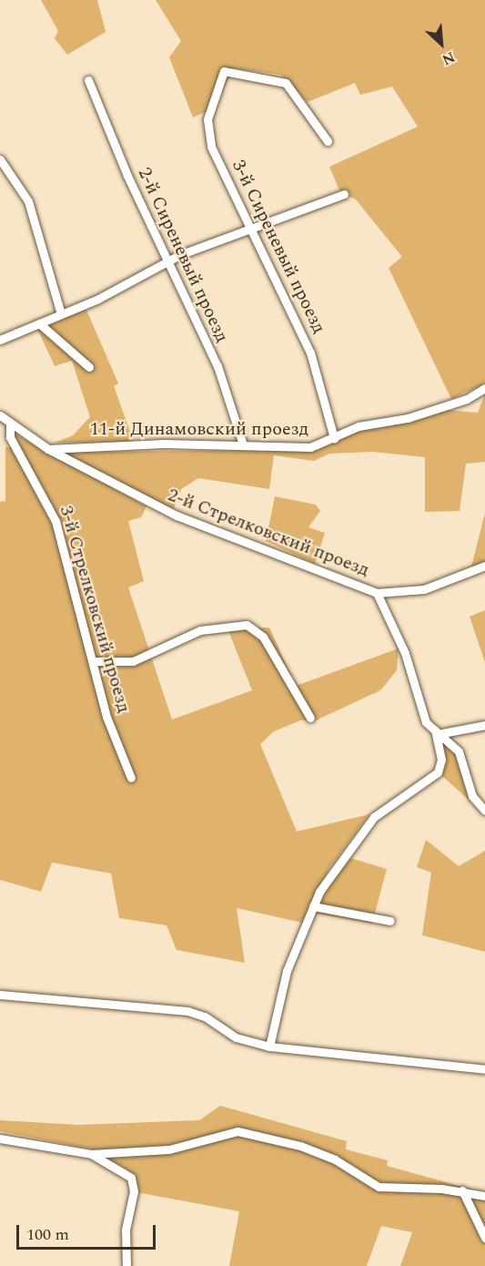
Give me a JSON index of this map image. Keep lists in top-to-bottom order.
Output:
{
  "streets": {
    "street": [
      "3-й Сиреневый проезд",
      "2-й Сиреневый проезд",
      "11-й Динамовский проезд",
      "2-й Стрелковский проезд",
      "3-й Стрелковский проезд"
    ]
  },
  "crossings": [
    ["3-й Сиреневый проезд", "11-й Динамовский проезд"],
    ["2-й Сиреневый проезд", "11-й Динамовский проезд"],
    ["11-й Динамовский проезд", "2-й Стрелковский проезд"]
  ],
  "scale_bar": "100 m",
  "north": "bottom right"
}
